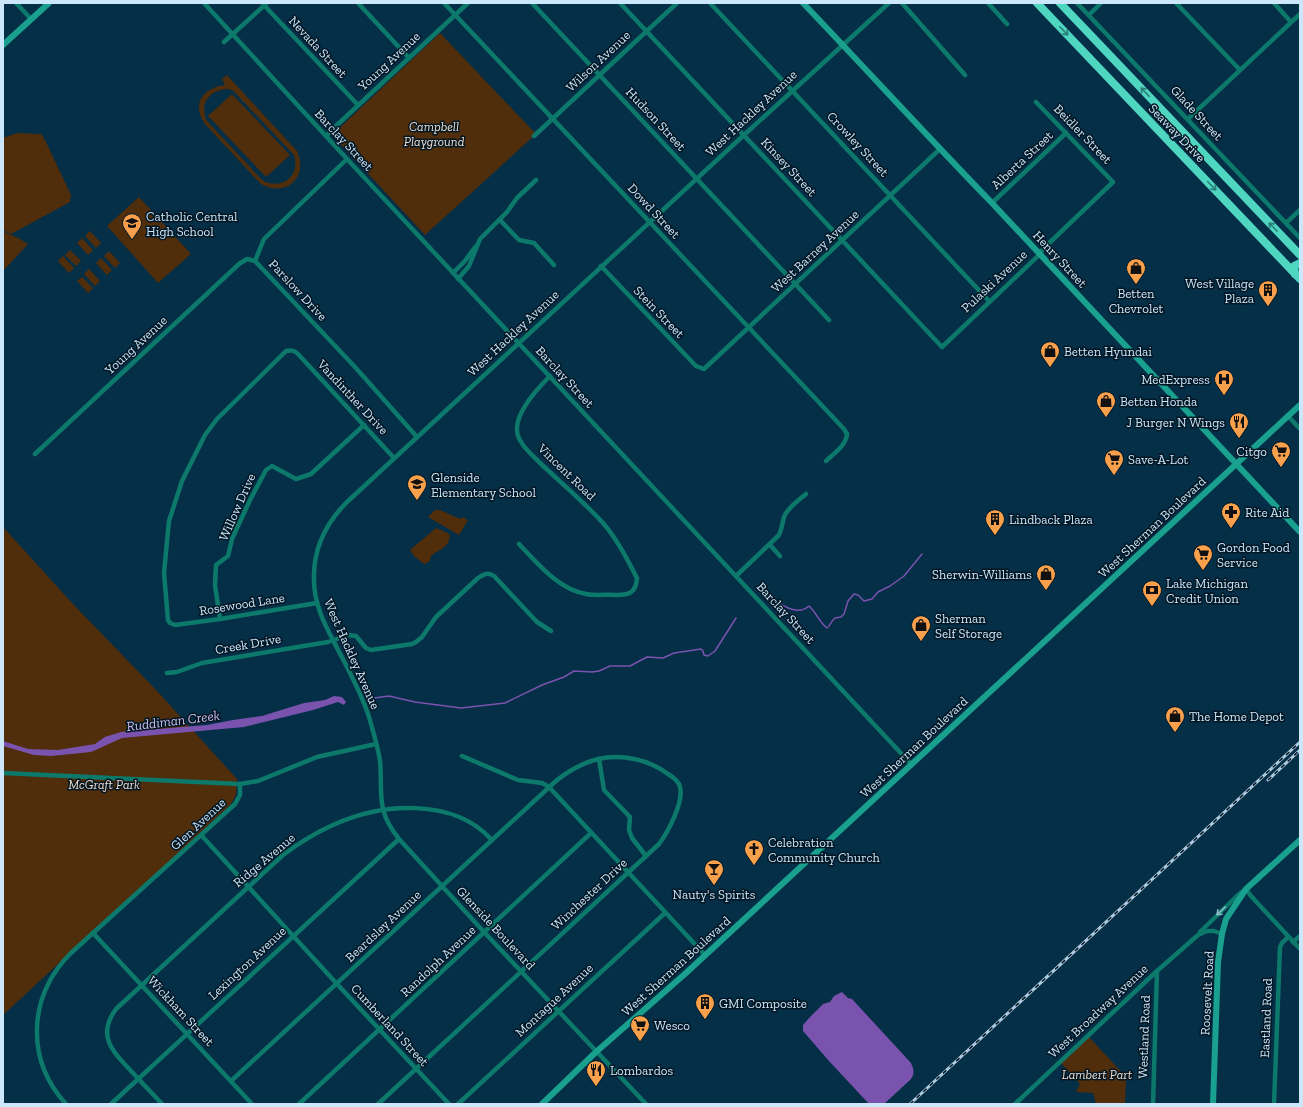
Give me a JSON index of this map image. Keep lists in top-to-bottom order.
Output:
{
  "streets": {
    "highway": ["Seaway Drive"],
    "main road": [
      "Henry Street",
      "West Sherman Boulevard",
      "Roosevelt Road",
      "West Broadway Avenue"
    ],
    "street": [
      "Nevada Street",
      "Young Avenue",
      "Wilson Avenue",
      "West Hackley Avenue",
      "Glade Street",
      "Hudson Street",
      "Beidler Street",
      "Barclay Street",
      "Crowley Street",
      "Alberta Street",
      "Kinsey Street",
      "Dowd Street",
      "West Barney Avenue",
      "Pulaski Avenue",
      "Parslow Drive",
      "Stein Street",
      "Vandinther Drive",
      "Vincent Road",
      "Willow Drive",
      "Rosewood Lane",
      "Creek Drive",
      "Glen Avenue",
      "Ridge Avenue",
      "Winchester Drive",
      "Beardsley Avenue",
      "Glenside Boulevard",
      "Randolph Avenue",
      "Lexington Avenue",
      "Montague Avenue",
      "Wickham Street",
      "Eastland Road",
      "Cumberland Street",
      "Westland Road"
    ]
  },
  "crossings": [
    ["Nevada Street", "Young Avenue"],
    ["Young Avenue", "Barclay Street"],
    ["Young Avenue", "Dowd Street"],
    ["Young Avenue", "Parslow Drive"],
    ["Wilson Avenue", "Hudson Street"],
    ["Wilson Avenue", "Kinsey Street"],
    ["Wilson Avenue", "Dowd Street"],
    ["West Hackley Avenue", "Hudson Street"],
    ["West Hackley Avenue", "Barclay Street"],
    ["West Hackley Avenue", "Crowley Street"],
    ["West Hackley Avenue", "Kinsey Street"],
    ["West Hackley Avenue", "Dowd Street"],
    ["West Hackley Avenue", "Henry Street"],
    ["West Hackley Avenue", "Parslow Drive"],
    ["West Hackley Avenue", "Stein Street"],
    ["West Hackley Avenue", "Vandinther Drive"],
    ["West Hackley Avenue", "Rosewood Lane"],
    ["West Hackley Avenue", "Creek Drive"],
    ["West Hackley Avenue", "Glenside Boulevard"],
    ["Hudson Street", "West Barney Avenue"],
    ["Beidler Street", "Alberta Street"],
    ["Beidler Street", "Pulaski Avenue"],
    ["Barclay Street", "Parslow Drive"],
    ["Barclay Street", "Vincent Road"],
    ["Barclay Street", "West Sherman Boulevard"],
    ["Crowley Street", "West Barney Avenue"],
    ["Crowley Street", "Pulaski Avenue"],
    ["Alberta Street", "Henry Street"],
    ["Kinsey Street", "West Barney Avenue"],
    ["Kinsey Street", "Pulaski Avenue"],
    ["Dowd Street", "West Barney Avenue"],
    ["West Barney Avenue", "Henry Street"],
    ["West Barney Avenue", "Stein Street"],
    ["Henry Street", "Pulaski Avenue"],
    ["Henry Street", "West Sherman Boulevard"],
    ["Vandinther Drive", "Willow Drive"],
    ["Vandinther Drive", "Rosewood Lane"],
    ["Willow Drive", "Rosewood Lane"],
    ["West Sherman Boulevard", "Glenside Boulevard"],
    ["Glen Avenue", "Wickham Street"],
    ["Glen Avenue", "Cumberland Street"],
    ["Ridge Avenue", "Beardsley Avenue"],
    ["Ridge Avenue", "Glenside Boulevard"],
    ["Ridge Avenue", "Lexington Avenue"],
    ["Ridge Avenue", "Wickham Street"],
    ["Ridge Avenue", "Cumberland Street"],
    ["Winchester Drive", "Beardsley Avenue"],
    ["Winchester Drive", "Glenside Boulevard"],
    ["Winchester Drive", "Cumberland Street"],
    ["Beardsley Avenue", "Glenside Boulevard"],
    ["Beardsley Avenue", "Wickham Street"],
    ["Beardsley Avenue", "Cumberland Street"],
    ["Glenside Boulevard", "Randolph Avenue"],
    ["Glenside Boulevard", "Lexington Avenue"],
    ["Glenside Boulevard", "Montague Avenue"],
    ["Randolph Avenue", "Cumberland Street"],
    ["Lexington Avenue", "Wickham Street"],
    ["Lexington Avenue", "Cumberland Street"],
    ["Roosevelt Road", "West Broadway Avenue"],
    ["West Broadway Avenue", "Westland Road"]
  ],
  "water": ["Ruddiman Creek"],
  "parks": ["Campbell Playground", "McGraft Park", "Lambert Part"],
  "places": {
    "school or university": ["Catholic Central High School", "Glenside Elementary School"],
    "shop": [
      "Betten Chevrolet",
      "Betten Hyundai",
      "Betten Honda",
      "Sherwin-Williams",
      "Sherman Self Storage",
      "The Home Depot"
    ],
    "building": ["West Village Plaza", "Lindback Plaza", "GMI Composite"],
    "hospital": ["MedExpress"],
    "restaurant": ["J Burger N Wings", "Lombardos"],
    "supermarket": [
      "Citgo",
      "Save-A-Lot",
      "Gordon Food Service",
      "Wesco"
    ],
    "pharmacy": ["Rite Aid"],
    "bank": ["Lake Michigan Credit Union"],
    "church": ["Celebration Community Church"],
    "bar": ["Nauty's Spirits"]
  }
}
